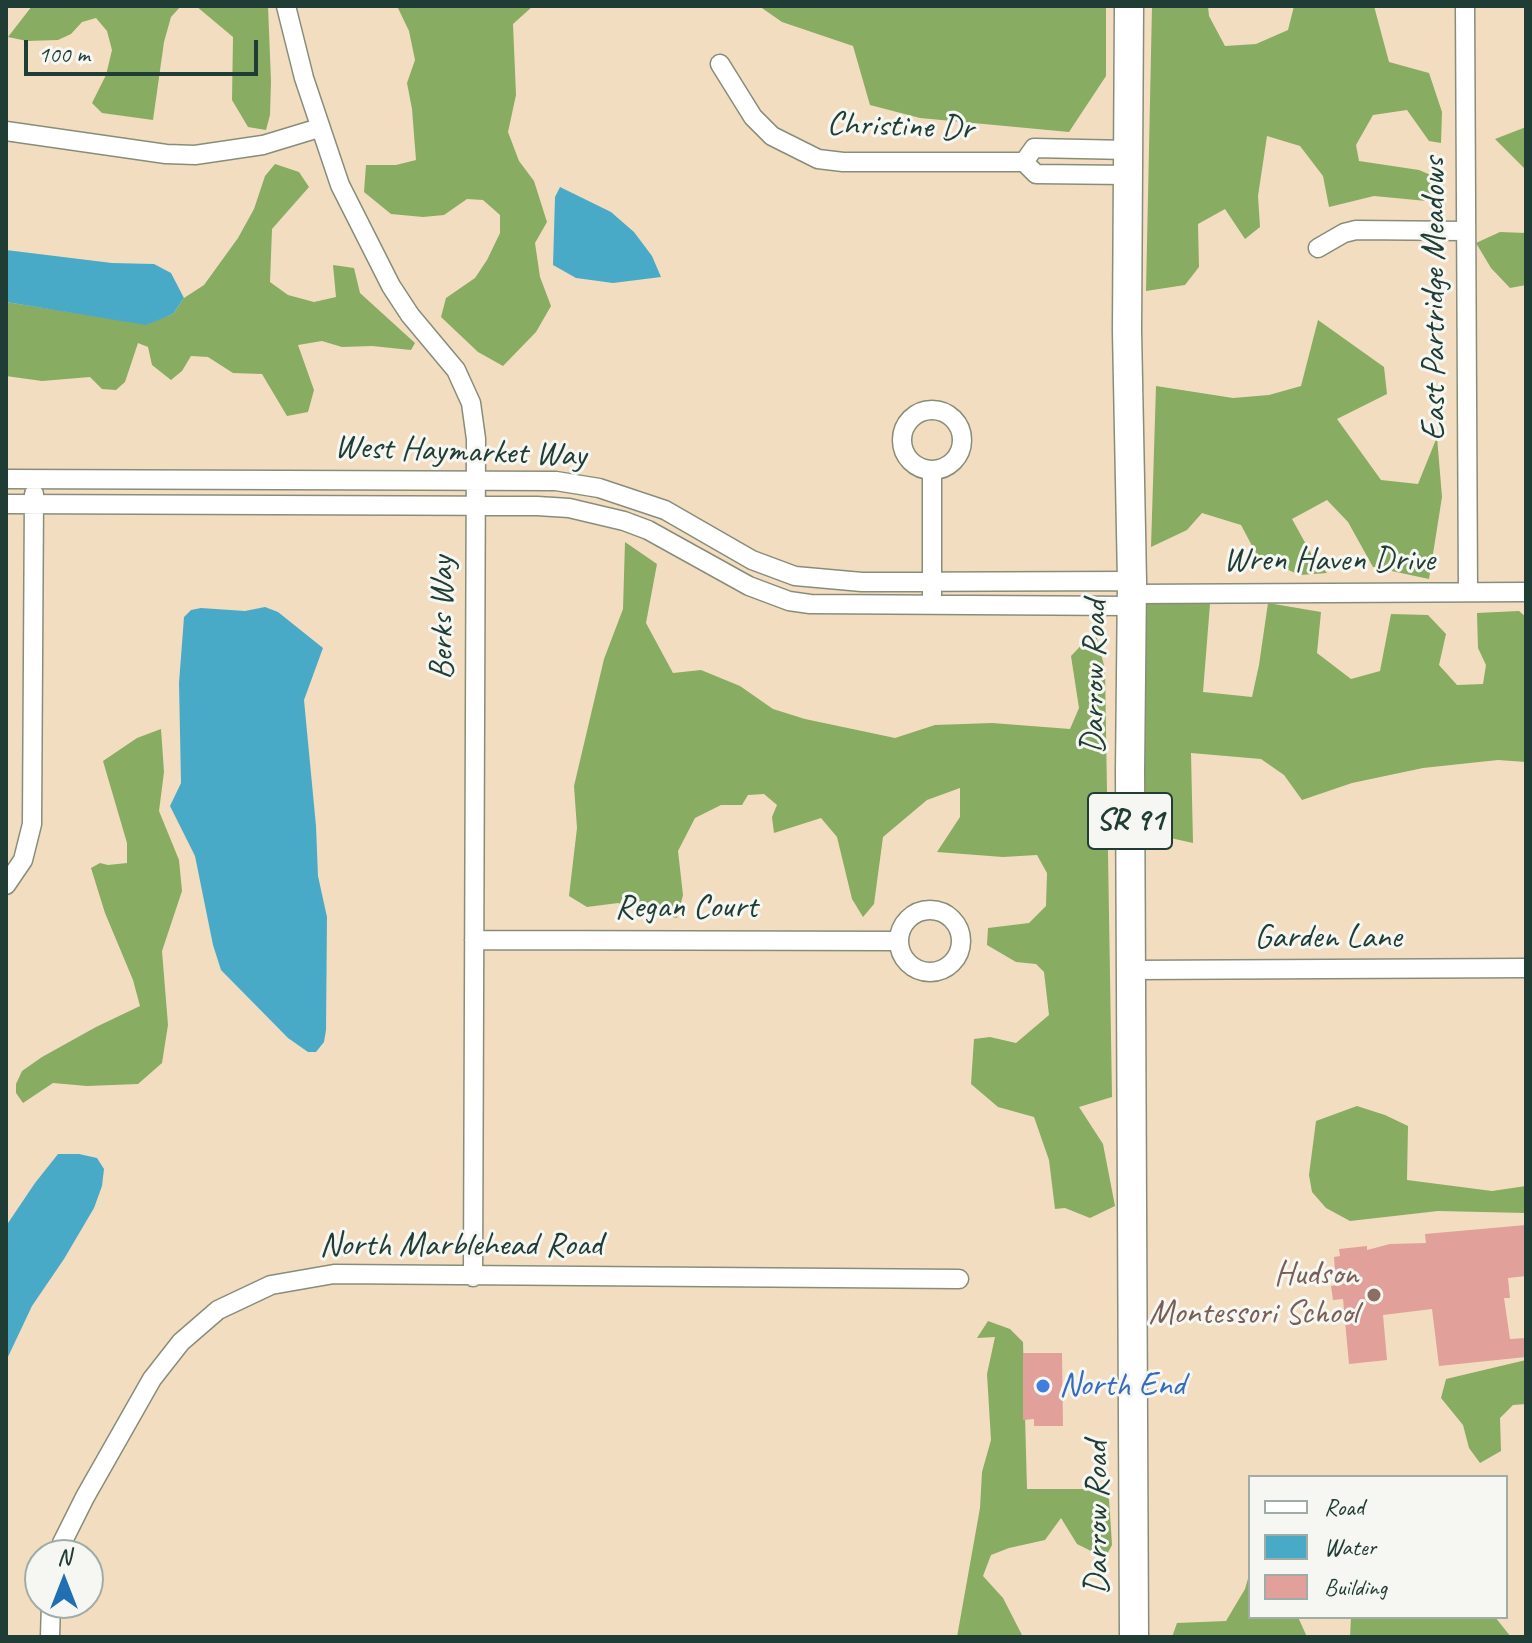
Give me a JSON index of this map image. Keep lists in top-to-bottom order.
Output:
{
  "streets": {
    "main road": ["Darrow Road", "SR 91"],
    "street": [
      "Christine Dr",
      "East Partridge Meadows",
      "West Haymarket Way",
      "Wren Haven Drive",
      "Berks Way",
      "Regan Court",
      "Garden Lane",
      "North Marblehead Road"
    ]
  },
  "crossings": [
    ["Christine Dr", "Darrow Road"],
    ["East Partridge Meadows", "Wren Haven Drive"],
    ["West Haymarket Way", "Wren Haven Drive"],
    ["West Haymarket Way", "Berks Way"],
    ["West Haymarket Way", "Darrow Road"],
    ["Wren Haven Drive", "Darrow Road"],
    ["Berks Way", "Regan Court"],
    ["Berks Way", "North Marblehead Road"],
    ["Darrow Road", "Garden Lane"]
  ],
  "places": ["Hudson Montessori School", "North End"],
  "legend": ["Road", "Water", "Building"],
  "scale_bar": "100 m",
  "north": "top"
}
